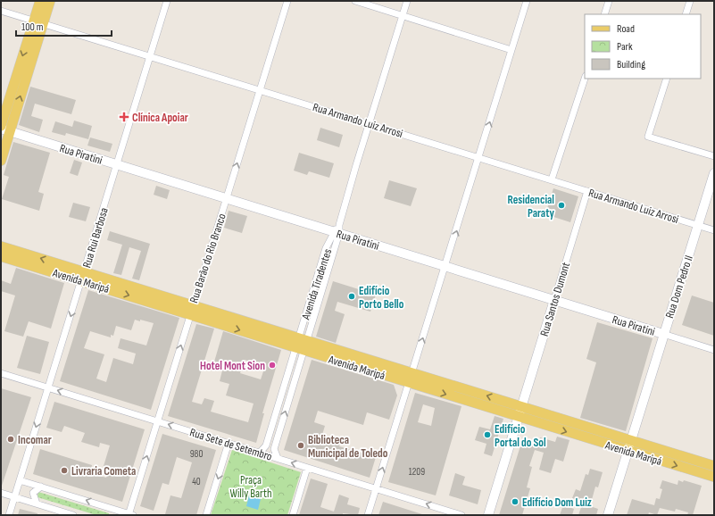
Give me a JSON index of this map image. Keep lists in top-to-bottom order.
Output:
{
  "streets": {
    "main road": ["Avenida Maripá"],
    "street": [
      "Rua Armando Luiz Arrosi",
      "Rua Piratini",
      "Rua Rui Barbosa",
      "Rua Barão do Rio Branco",
      "Avenida Tiradentes",
      "Rua Dom Pedro II",
      "Rua Santos Dumont",
      "Rua Sete de Setembro"
    ]
  },
  "crossings": [
    ["Rua Armando Luiz Arrosi", "Rua Rui Barbosa"],
    ["Rua Armando Luiz Arrosi", "Rua Barão do Rio Branco"],
    ["Rua Armando Luiz Arrosi", "Rua Dom Pedro II"],
    ["Rua Armando Luiz Arrosi", "Rua Santos Dumont"],
    ["Rua Piratini", "Rua Rui Barbosa"],
    ["Rua Piratini", "Rua Barão do Rio Branco"],
    ["Rua Piratini", "Avenida Tiradentes"],
    ["Rua Piratini", "Rua Dom Pedro II"],
    ["Rua Piratini", "Rua Santos Dumont"],
    ["Rua Rui Barbosa", "Avenida Maripá"],
    ["Rua Rui Barbosa", "Rua Sete de Setembro"],
    ["Rua Barão do Rio Branco", "Avenida Maripá"],
    ["Rua Barão do Rio Branco", "Rua Sete de Setembro"],
    ["Avenida Maripá", "Avenida Tiradentes"],
    ["Avenida Maripá", "Rua Dom Pedro II"],
    ["Avenida Maripá", "Rua Santos Dumont"],
    ["Avenida Tiradentes", "Rua Sete de Setembro"]
  ],
  "one_way": ["Rua Rui Barbosa", "Rua Barão do Rio Branco", "Rua Sete de Setembro"],
  "parks": ["Praça Willy Barth"],
  "places": {
    "health": ["Clínica Apoiar"],
    "other": [
      "Residencial Paraty",
      "Edifício Porto Bello",
      "Hotel Mont Sion",
      "Edifício Portal do Sol",
      "Incomar",
      "Biblioteca Municipal de Toledo",
      "Livraria Cometa",
      "Edifício Dom Luiz"
    ]
  },
  "house_numbers": ["980", "1209", "40"],
  "legend": ["Road", "Park", "Building"],
  "scale_bar": "100 m"
}
